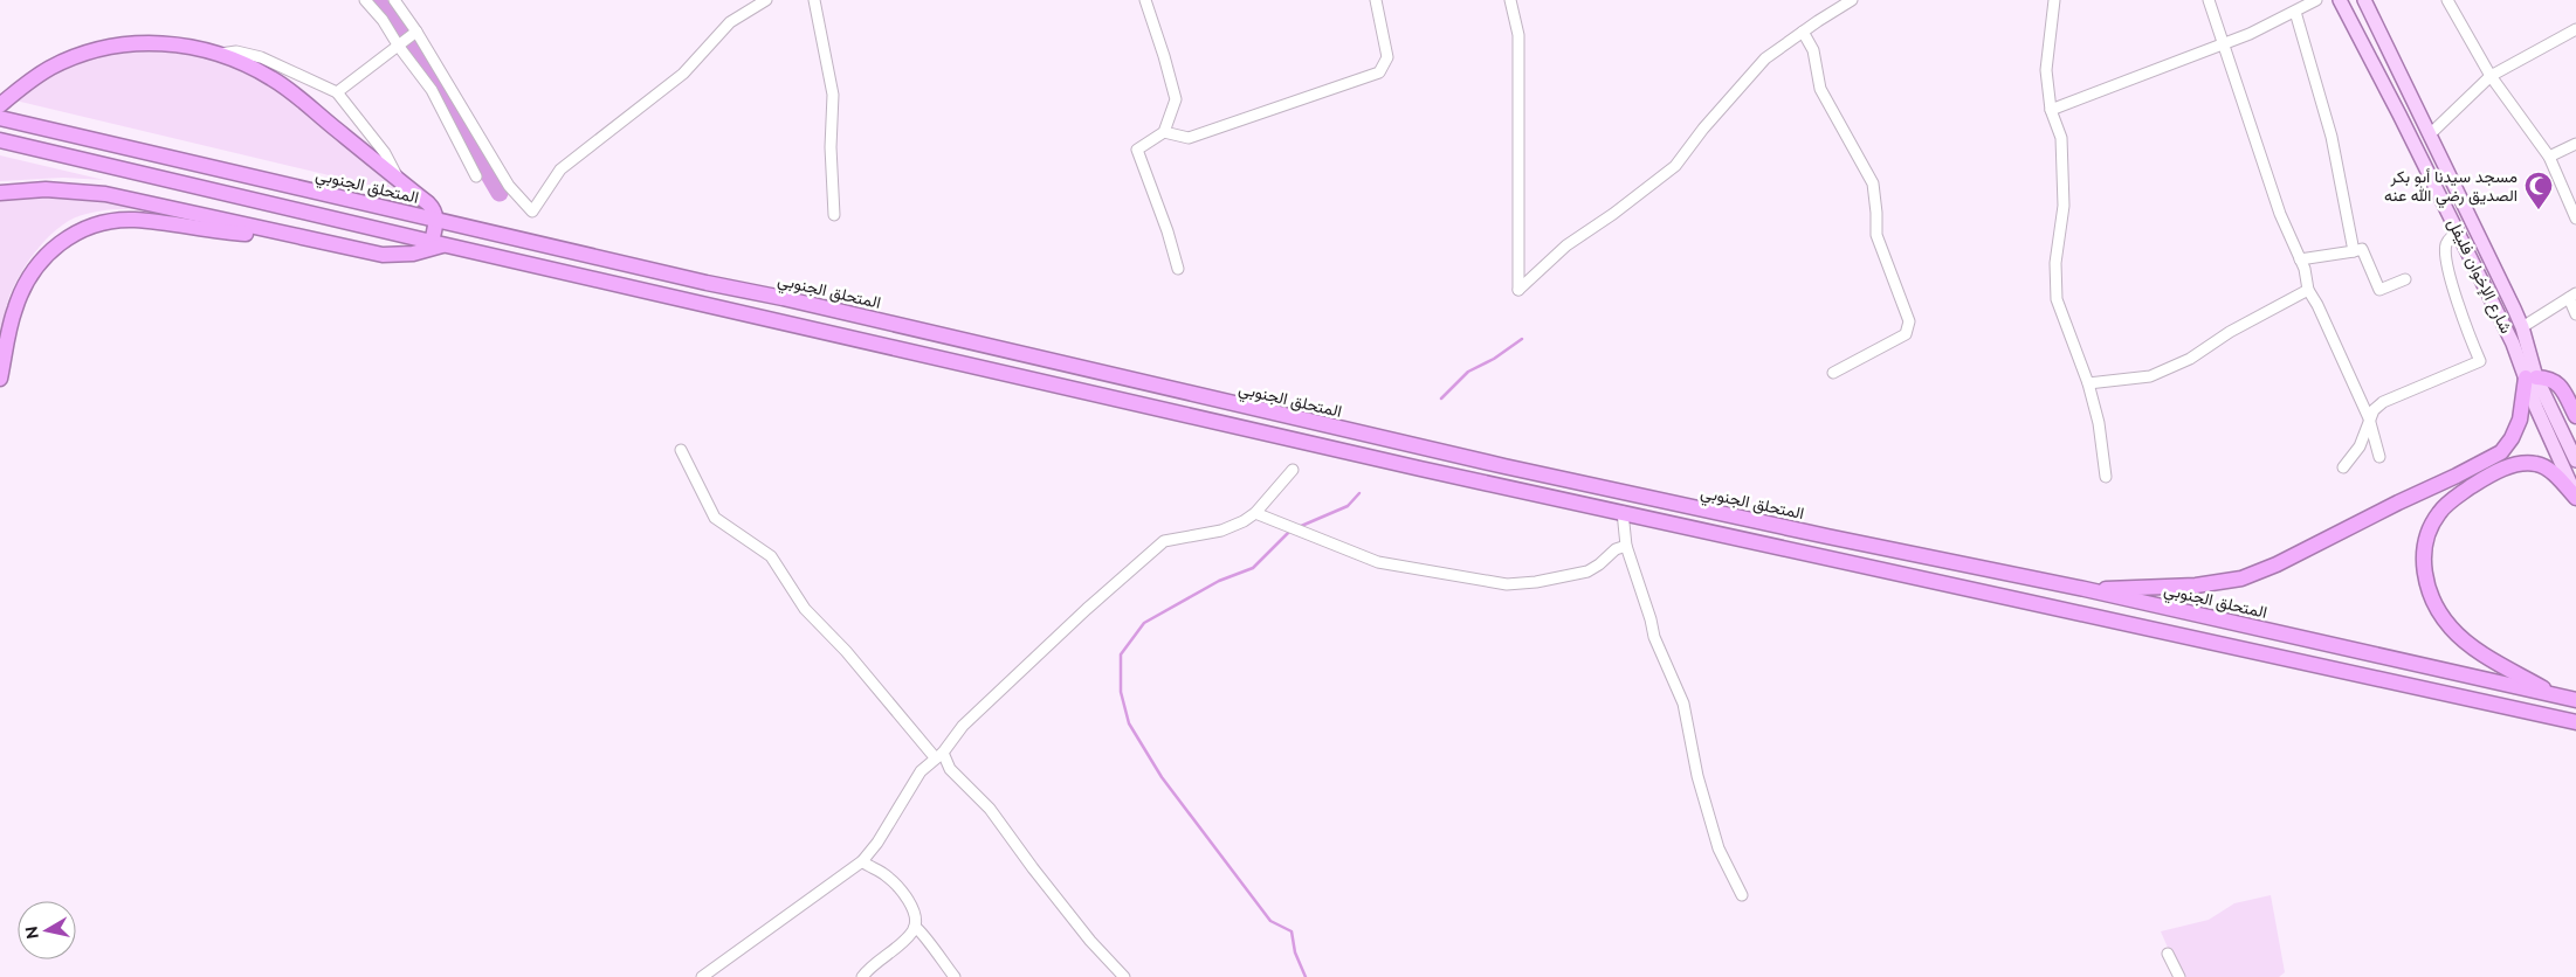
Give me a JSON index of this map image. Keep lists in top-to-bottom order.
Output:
{
  "streets": {
    "highway": ["المتحلق الجنوبي"],
    "main road": ["شارع الإخوان فليفل"]
  },
  "places": {
    "mosque": ["مسجد سيدنا أبو بكر الصديق رضي الله عنه"]
  },
  "north": "left"
}
